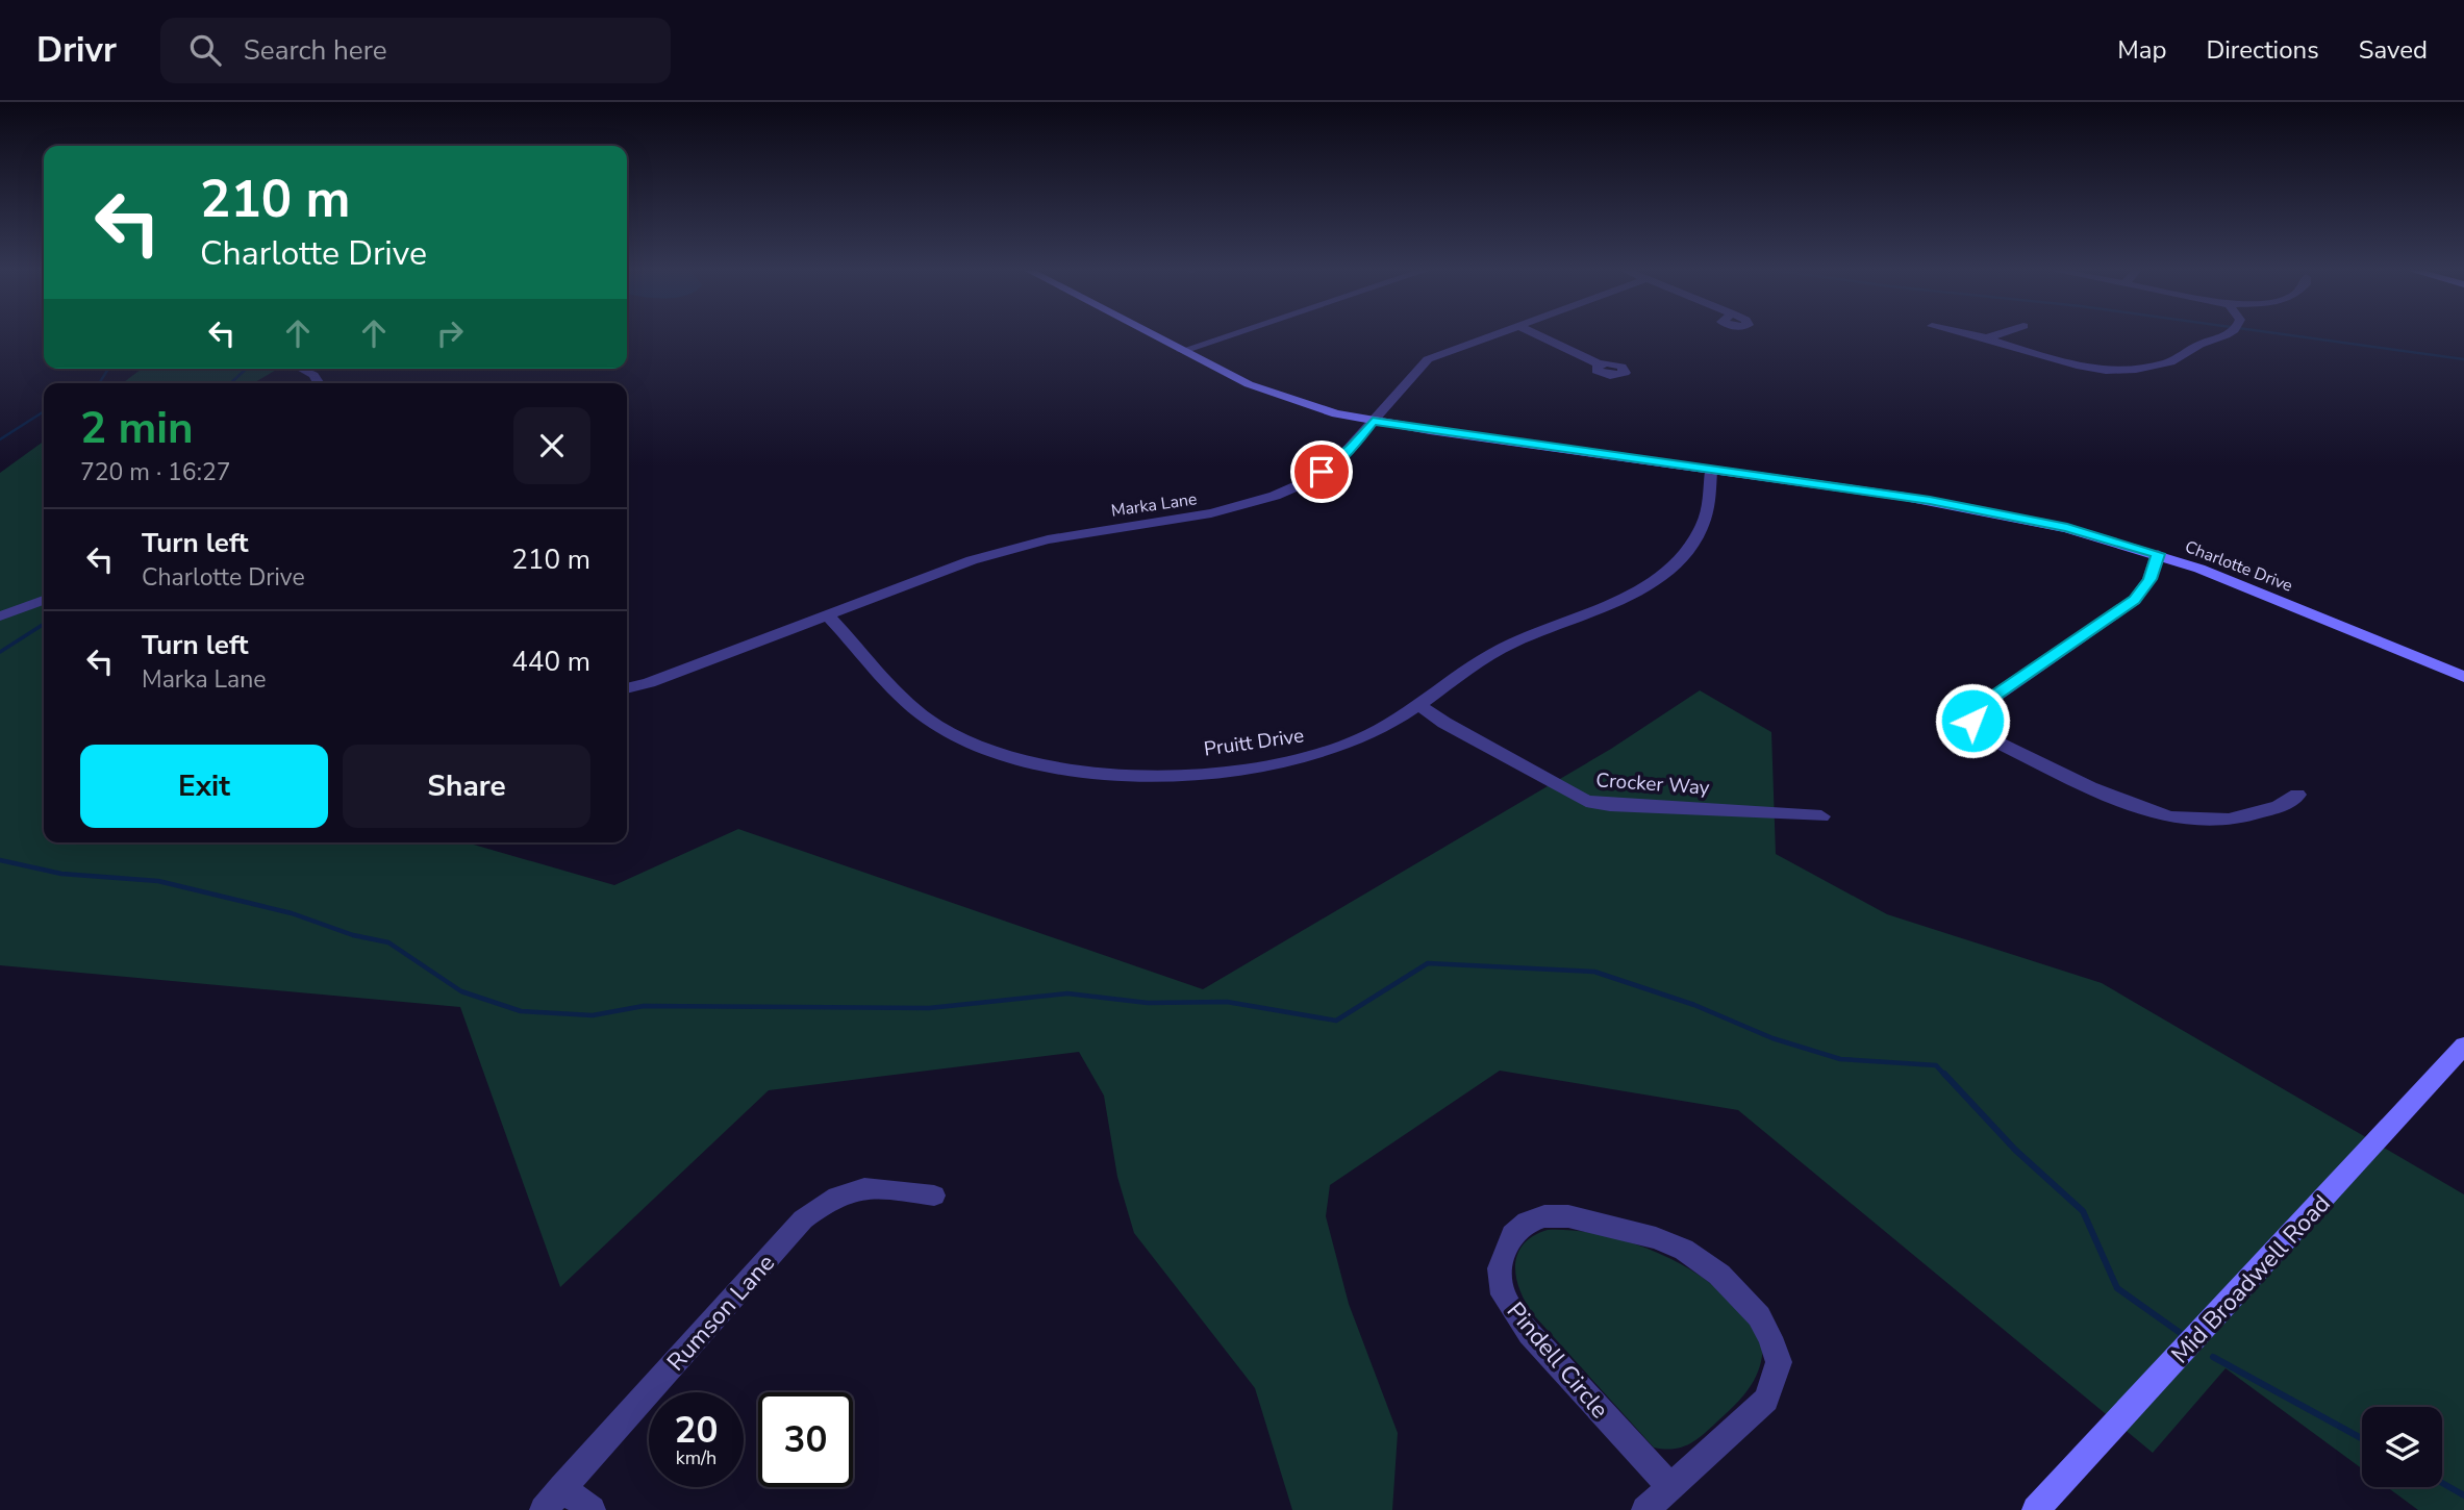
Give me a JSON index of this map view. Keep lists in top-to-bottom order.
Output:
{
  "streets": {
    "street": [
      "Marka Lane",
      "Charlotte Drive",
      "Pruitt Drive",
      "Crocker Way",
      "Mid Broadwell Road",
      "Rumson Lane",
      "Pindell Circle"
    ]
  },
  "crossings": [
    ["Marka Lane", "Charlotte Drive"],
    ["Marka Lane", "Pruitt Drive"],
    ["Charlotte Drive", "Pruitt Drive"],
    ["Pruitt Drive", "Crocker Way"]
  ],
  "page": {
    "header": "Drivr",
    "search": "Search here",
    "nav": ["Map", "Directions", "Saved"],
    "turn": ["210 m", "Charlotte Drive"],
    "heading": ["2 min", "720 m · 16:27"],
    "list": [
      {
        "name": "Turn left",
        "note": "Charlotte Drive",
        "value": "210 m"
      },
      {
        "name": "Turn left",
        "note": "Marka Lane",
        "value": "440 m"
      }
    ],
    "buttons": ["Exit", "Share"],
    "speed": "20 km/h",
    "limit": "30"
  }
}
